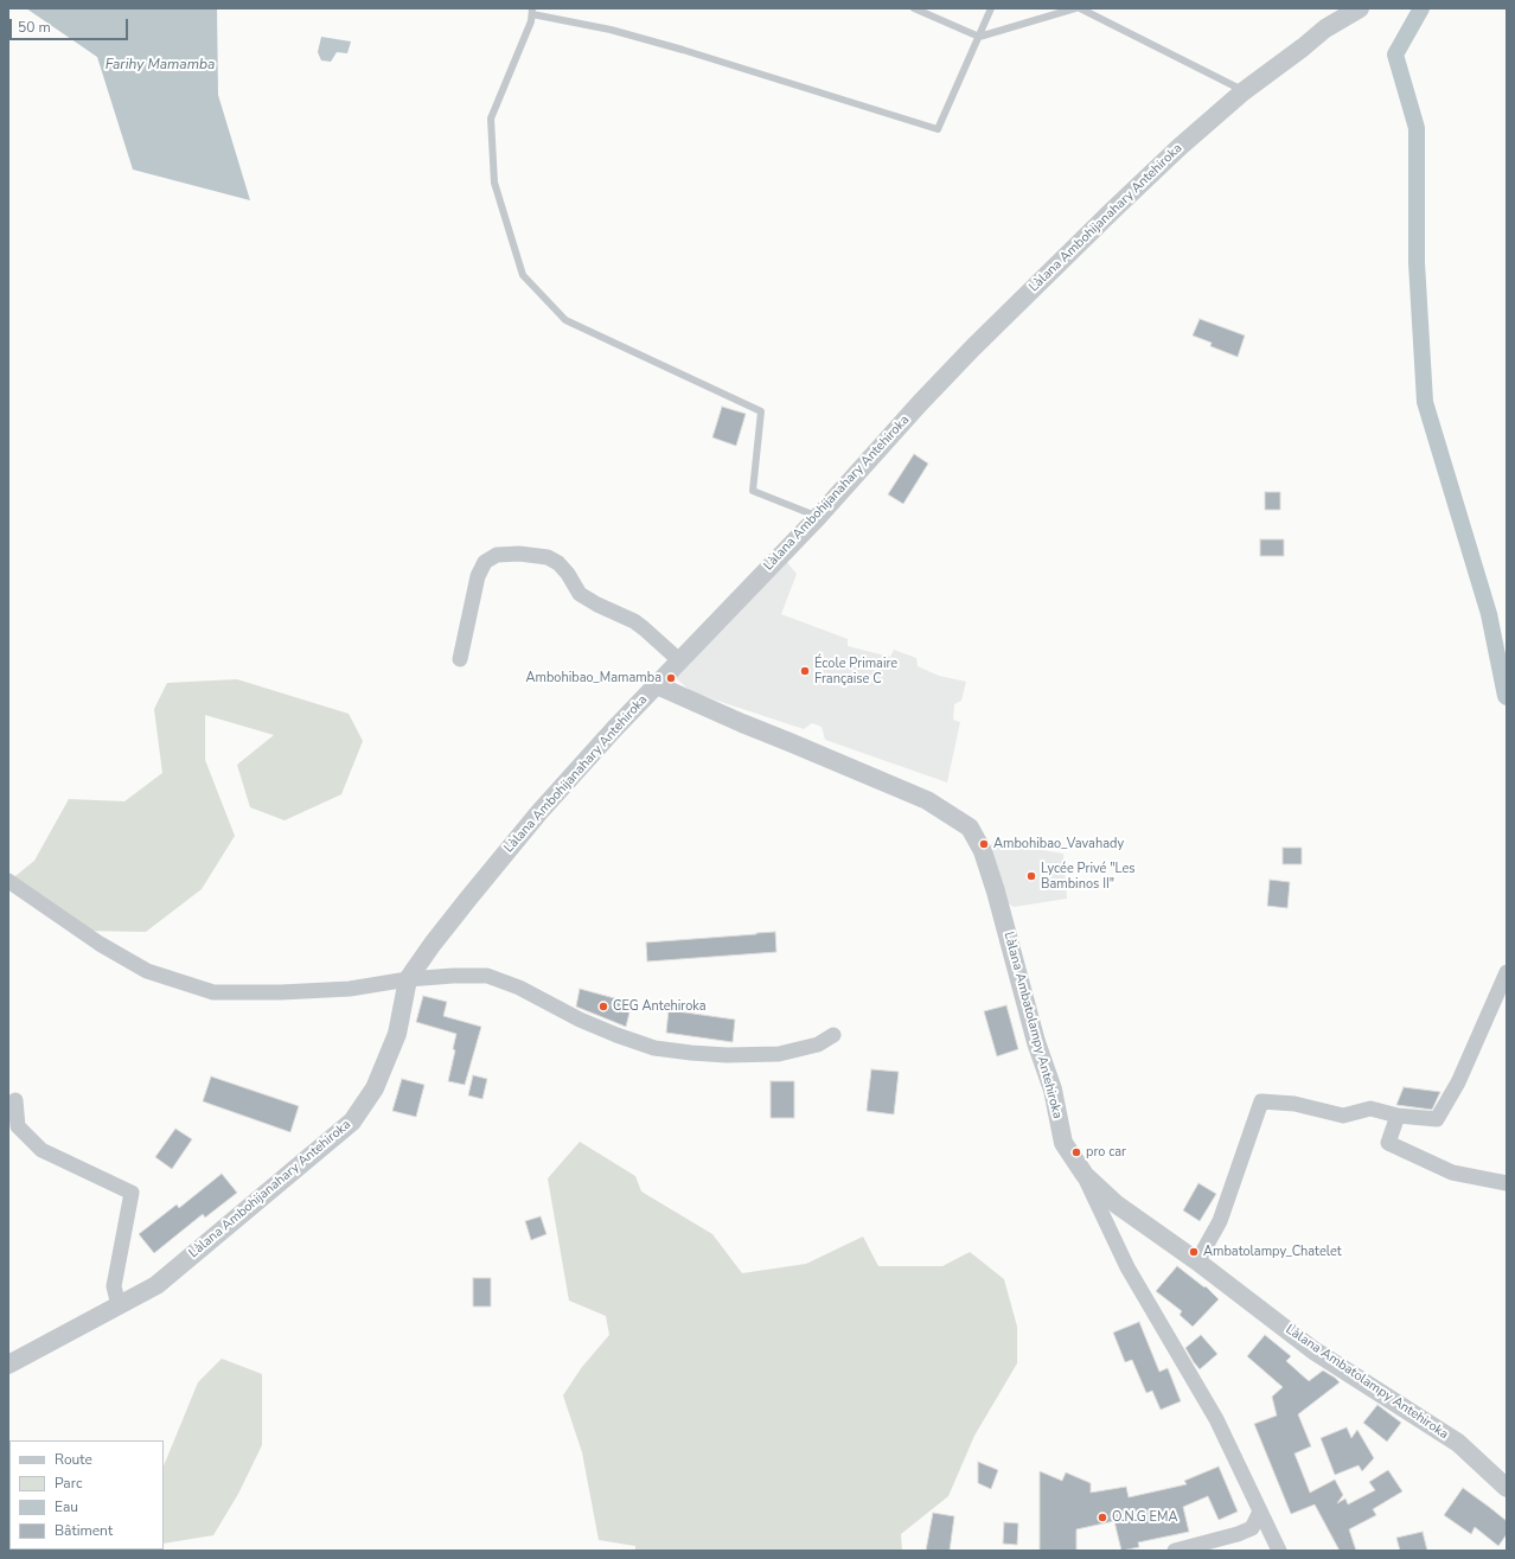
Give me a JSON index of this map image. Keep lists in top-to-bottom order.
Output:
{
  "streets": {
    "street": ["Làlana Ambohijanahary Antehiroka", "Làlana Ambatolampy Antehiroka"]
  },
  "crossings": [
    ["Làlana Ambohijanahary Antehiroka", "Làlana Ambatolampy Antehiroka"]
  ],
  "water": ["Farihy Mamamba"],
  "places": [
    "École Primaire Française C",
    "Ambohibao_Mamamba",
    "Ambohibao_Vavahady",
    "Lycée Privé \"Les Bambinos II\"",
    "CEG Antehiroka",
    "pro car",
    "Ambatolampy_Chatelet",
    "O.N.G EMA"
  ],
  "legend": [
    "Route",
    "Parc",
    "Eau",
    "Bâtiment"
  ],
  "scale_bar": "50 m"
}
